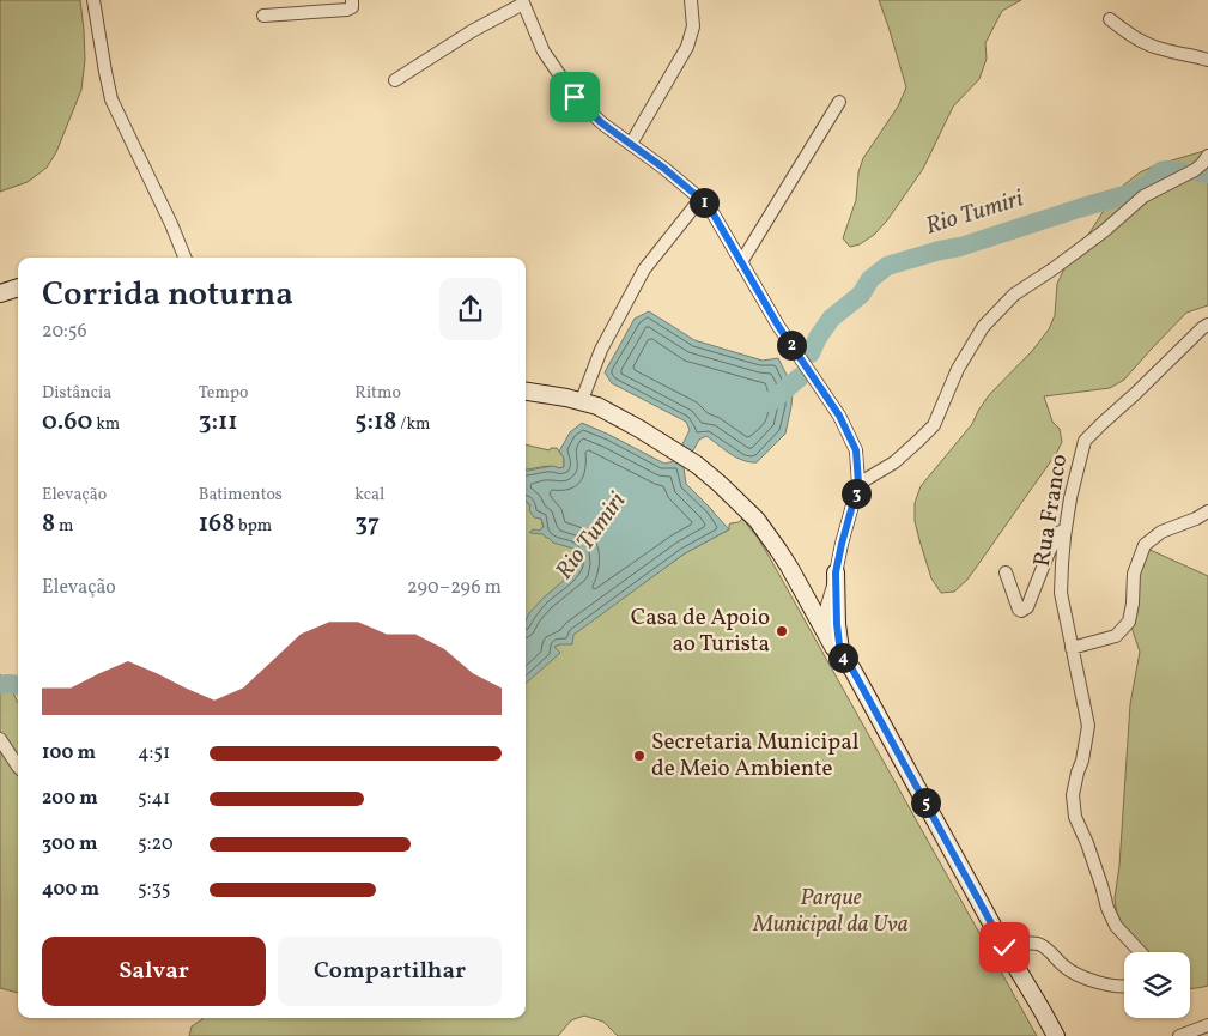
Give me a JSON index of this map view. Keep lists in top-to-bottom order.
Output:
{
  "streets": {
    "street": ["Rua Franco"]
  },
  "water": ["Rio Tumiri"],
  "parks": ["Parque Municipal da Uva"],
  "places": ["Casa de Apoio ao Turista", "Secretaria Municipal de Meio Ambiente"],
  "page": {
    "pins": [
      "1",
      "2",
      "3",
      "4",
      "5"
    ],
    "heading": ["Corrida noturna", "20:56"],
    "stats": [
      ["Distância", "0.60 km"],
      ["Tempo", "3:11"],
      ["Ritmo", "5:18 /km"],
      ["Elevação", "8 m"],
      ["Batimentos", "168 bpm"],
      ["kcal", "37"]
    ],
    "chart": ["Elevação", "290–296 m"],
    "list": [
      {
        "name": "100 m",
        "note": "4:51"
      },
      {
        "name": "200 m",
        "note": "5:41"
      },
      {
        "name": "300 m",
        "note": "5:20"
      },
      {
        "name": "400 m",
        "note": "5:35"
      }
    ],
    "buttons": ["Salvar", "Compartilhar"]
  }
}
